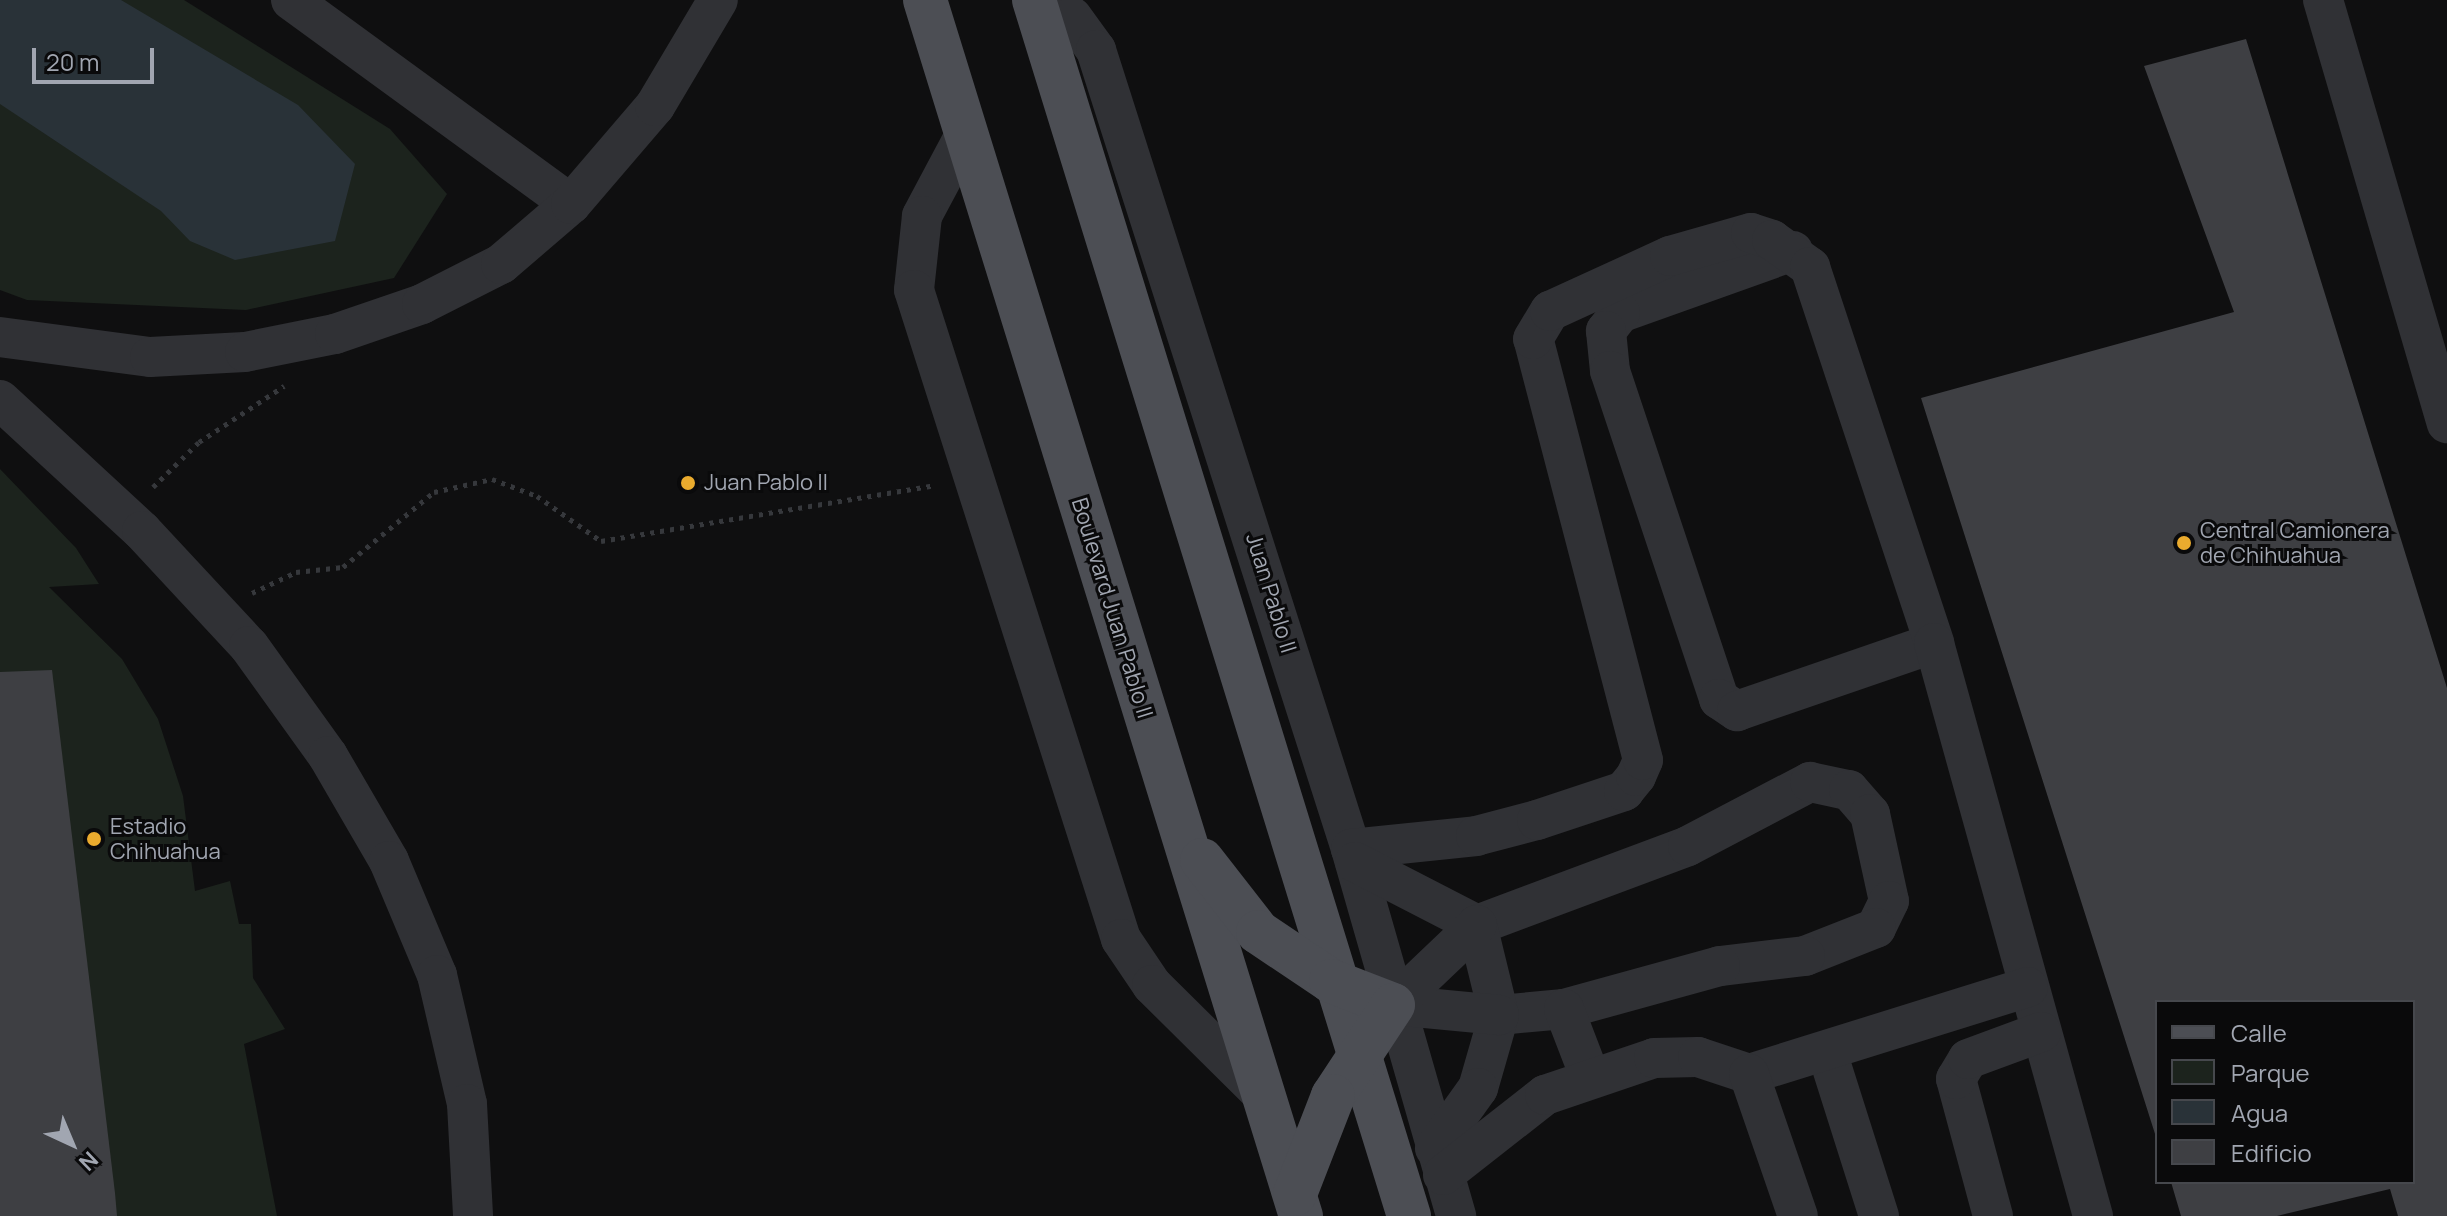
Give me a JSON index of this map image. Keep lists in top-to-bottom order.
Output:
{
  "streets": {
    "main road": ["Boulevard Juan Pablo II"],
    "lane": ["Juan Pablo II"]
  },
  "places": ["Juan Pablo ll", "Central Camionera de Chihuahua", "Estadio Chihuahua"],
  "legend": [
    "Calle",
    "Parque",
    "Agua",
    "Edificio"
  ],
  "scale_bar": "20 m",
  "north": "bottom right"
}
